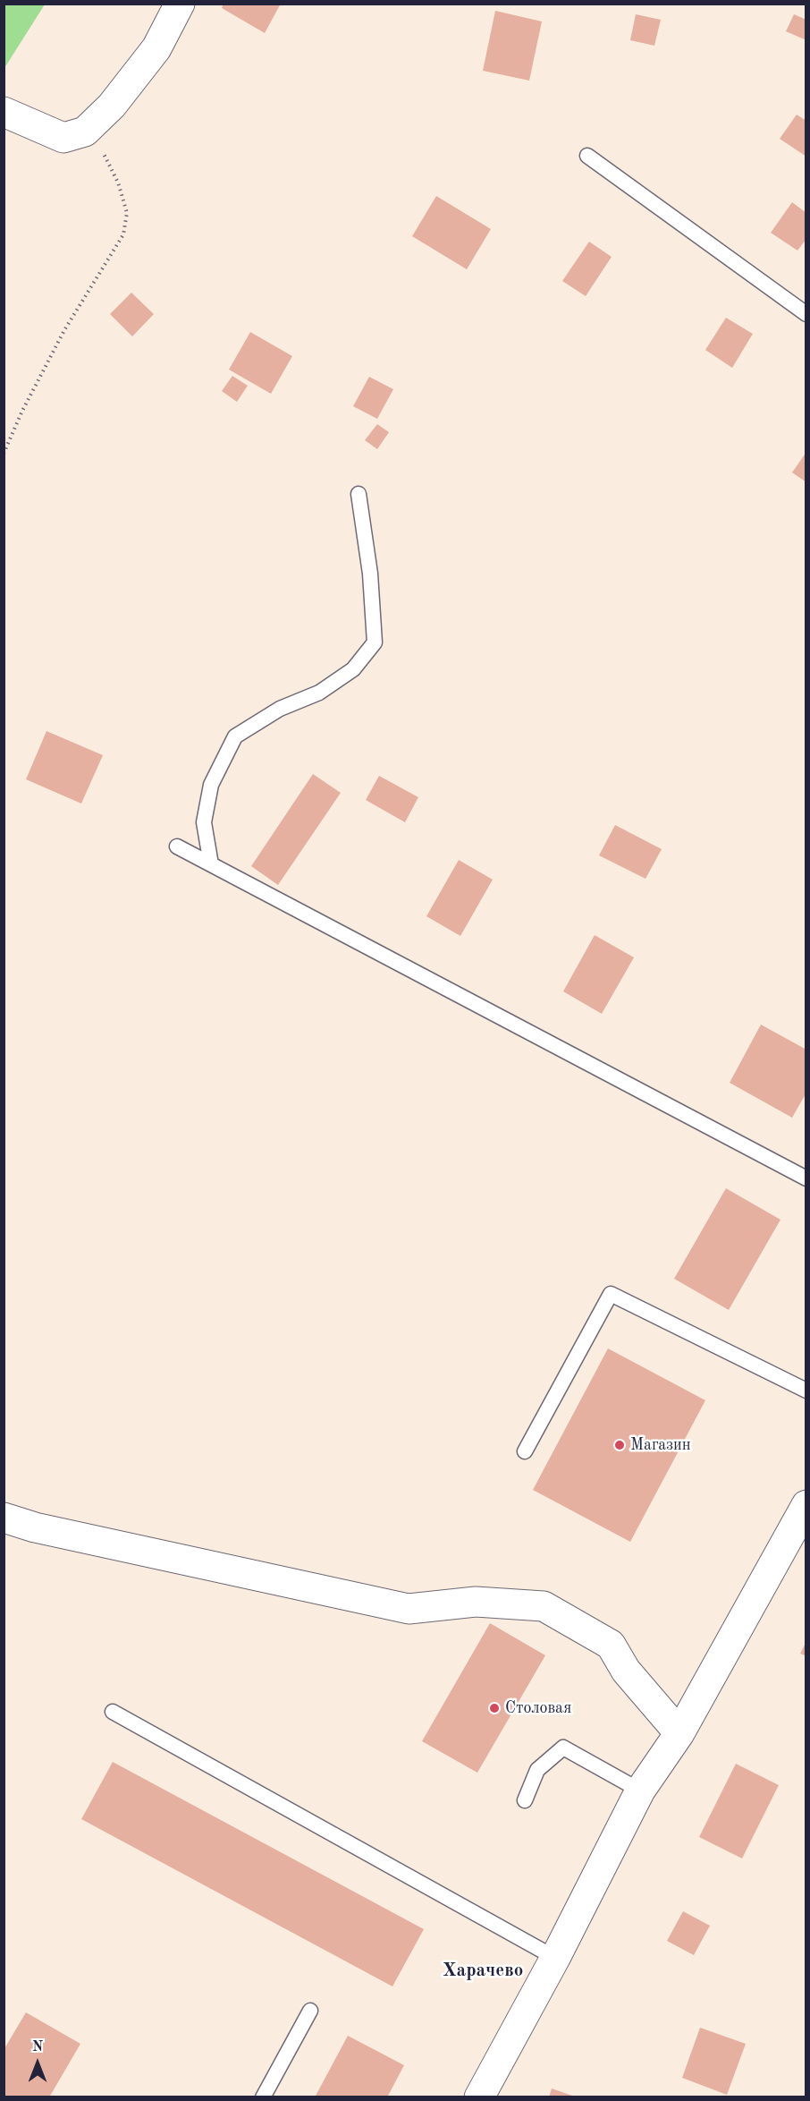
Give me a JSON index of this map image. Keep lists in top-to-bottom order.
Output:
{
  "districts": ["Харачево"],
  "places": ["Магазин", "Столовая"],
  "north": "top"
}
